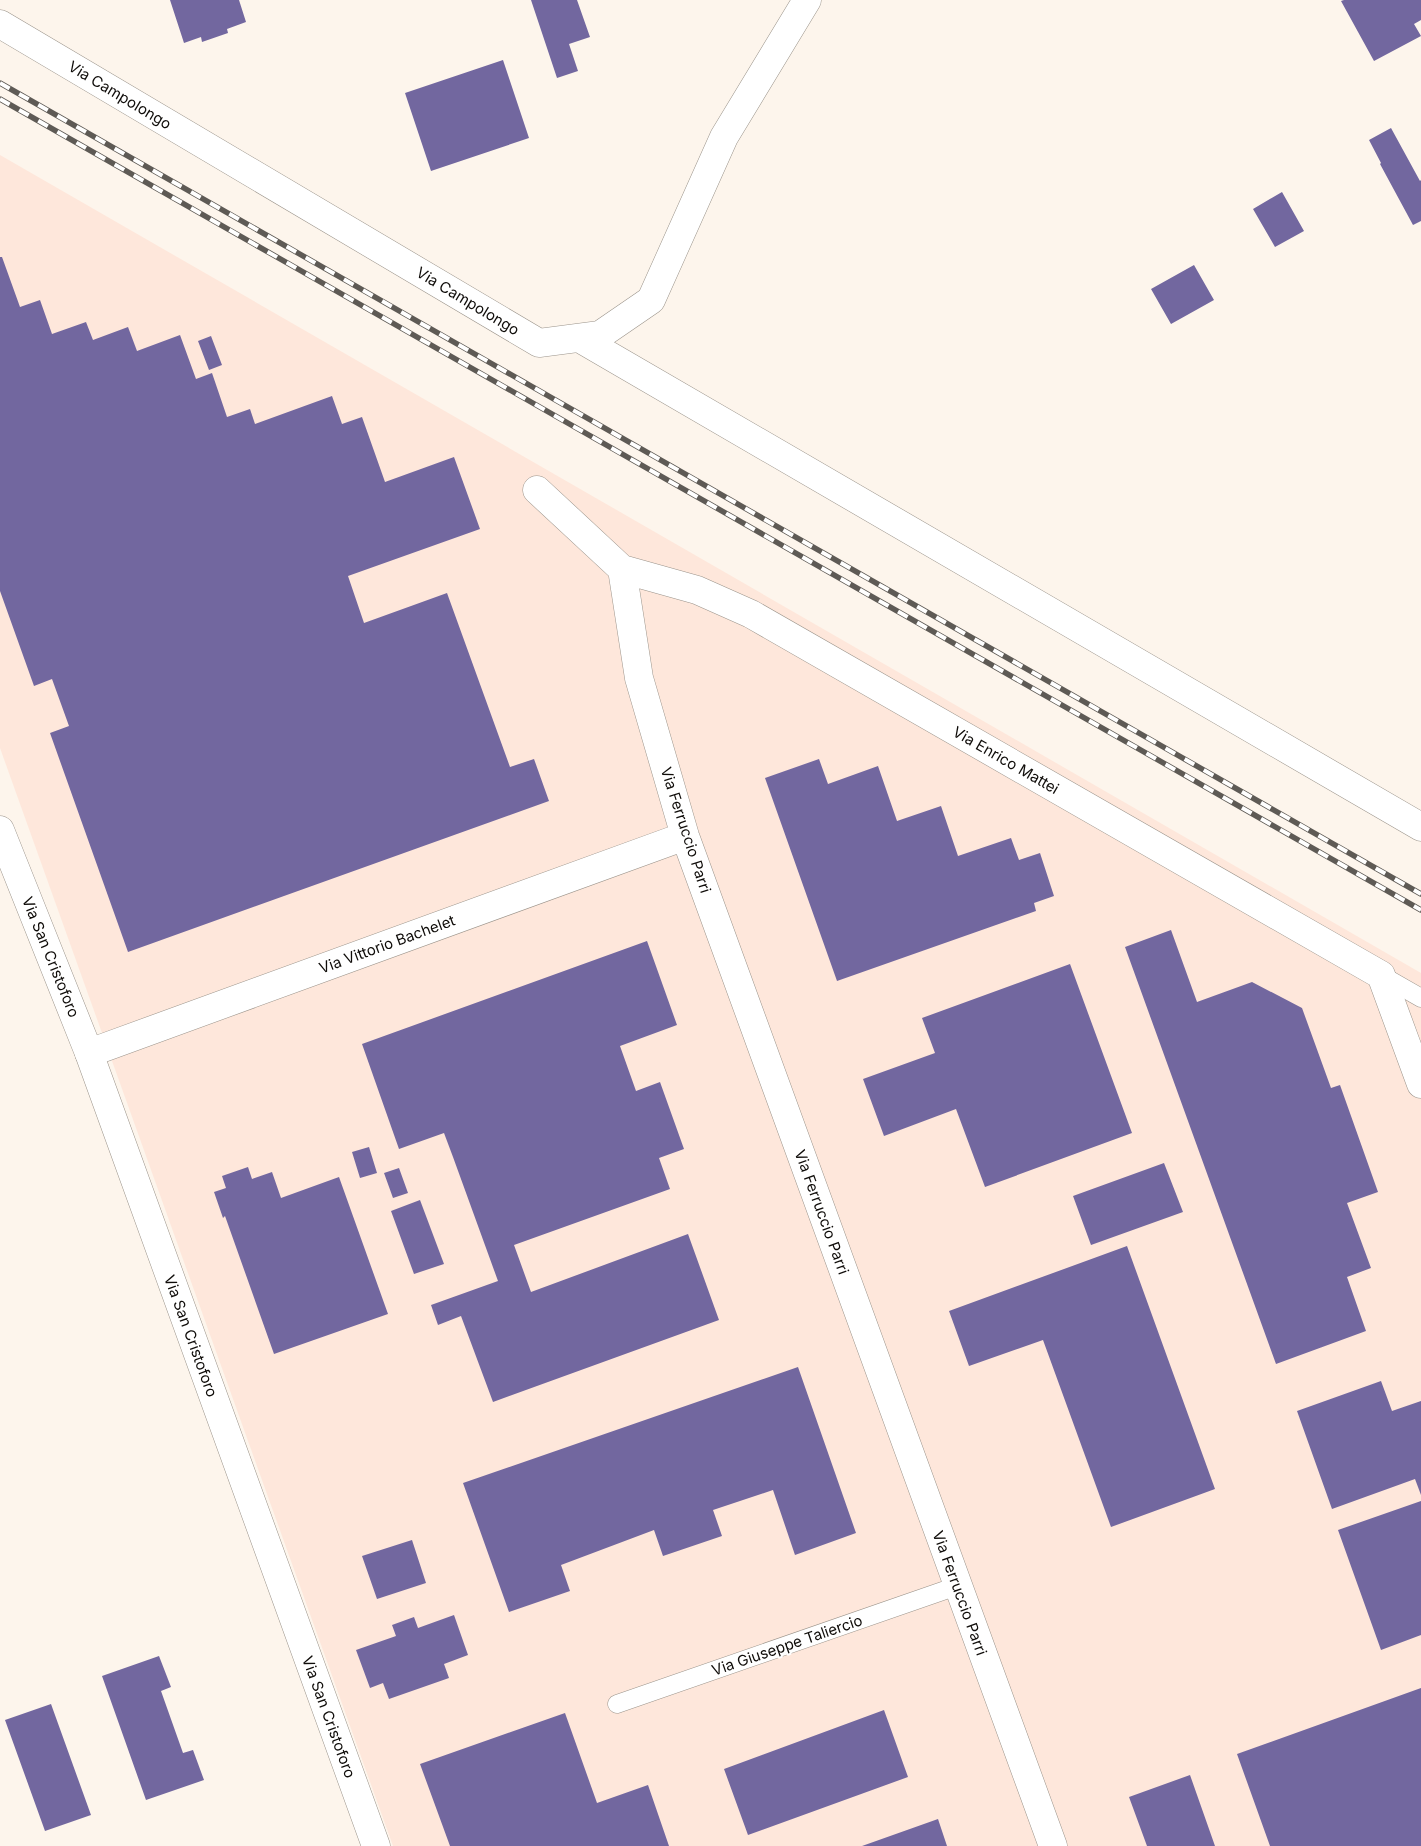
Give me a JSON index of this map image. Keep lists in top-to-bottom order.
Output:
{
  "streets": {
    "street": [
      "Via Campolongo",
      "Via Enrico Mattei",
      "Via Ferruccio Parri",
      "Via Vittorio Bachelet",
      "Via San Cristoforo"
    ],
    "lane": ["Via Giuseppe Taliercio"]
  },
  "crossings": [
    ["Via Enrico Mattei", "Via Ferruccio Parri"],
    ["Via Ferruccio Parri", "Via Vittorio Bachelet"],
    ["Via Ferruccio Parri", "Via Giuseppe Taliercio"],
    ["Via Vittorio Bachelet", "Via San Cristoforo"]
  ]
}
